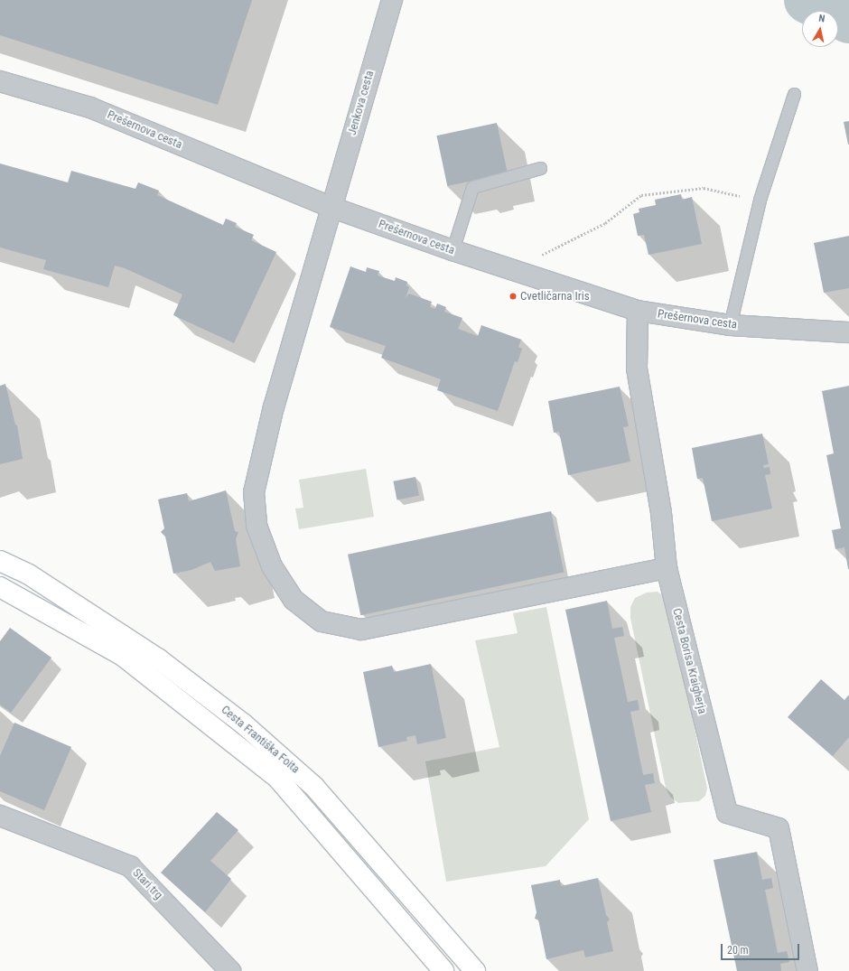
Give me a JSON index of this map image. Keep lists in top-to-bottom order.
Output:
{
  "streets": {
    "main road": ["Cesta Františka Foita"],
    "street": [
      "Jenkova cesta",
      "Prešernova cesta",
      "Cesta Borisa Kraigherja",
      "Stari trg"
    ]
  },
  "crossings": [
    ["Jenkova cesta", "Prešernova cesta"],
    ["Jenkova cesta", "Cesta Borisa Kraigherja"],
    ["Prešernova cesta", "Cesta Borisa Kraigherja"]
  ],
  "places": ["Cvetličarna Iris"],
  "scale_bar": "20 m",
  "north": "top"
}
